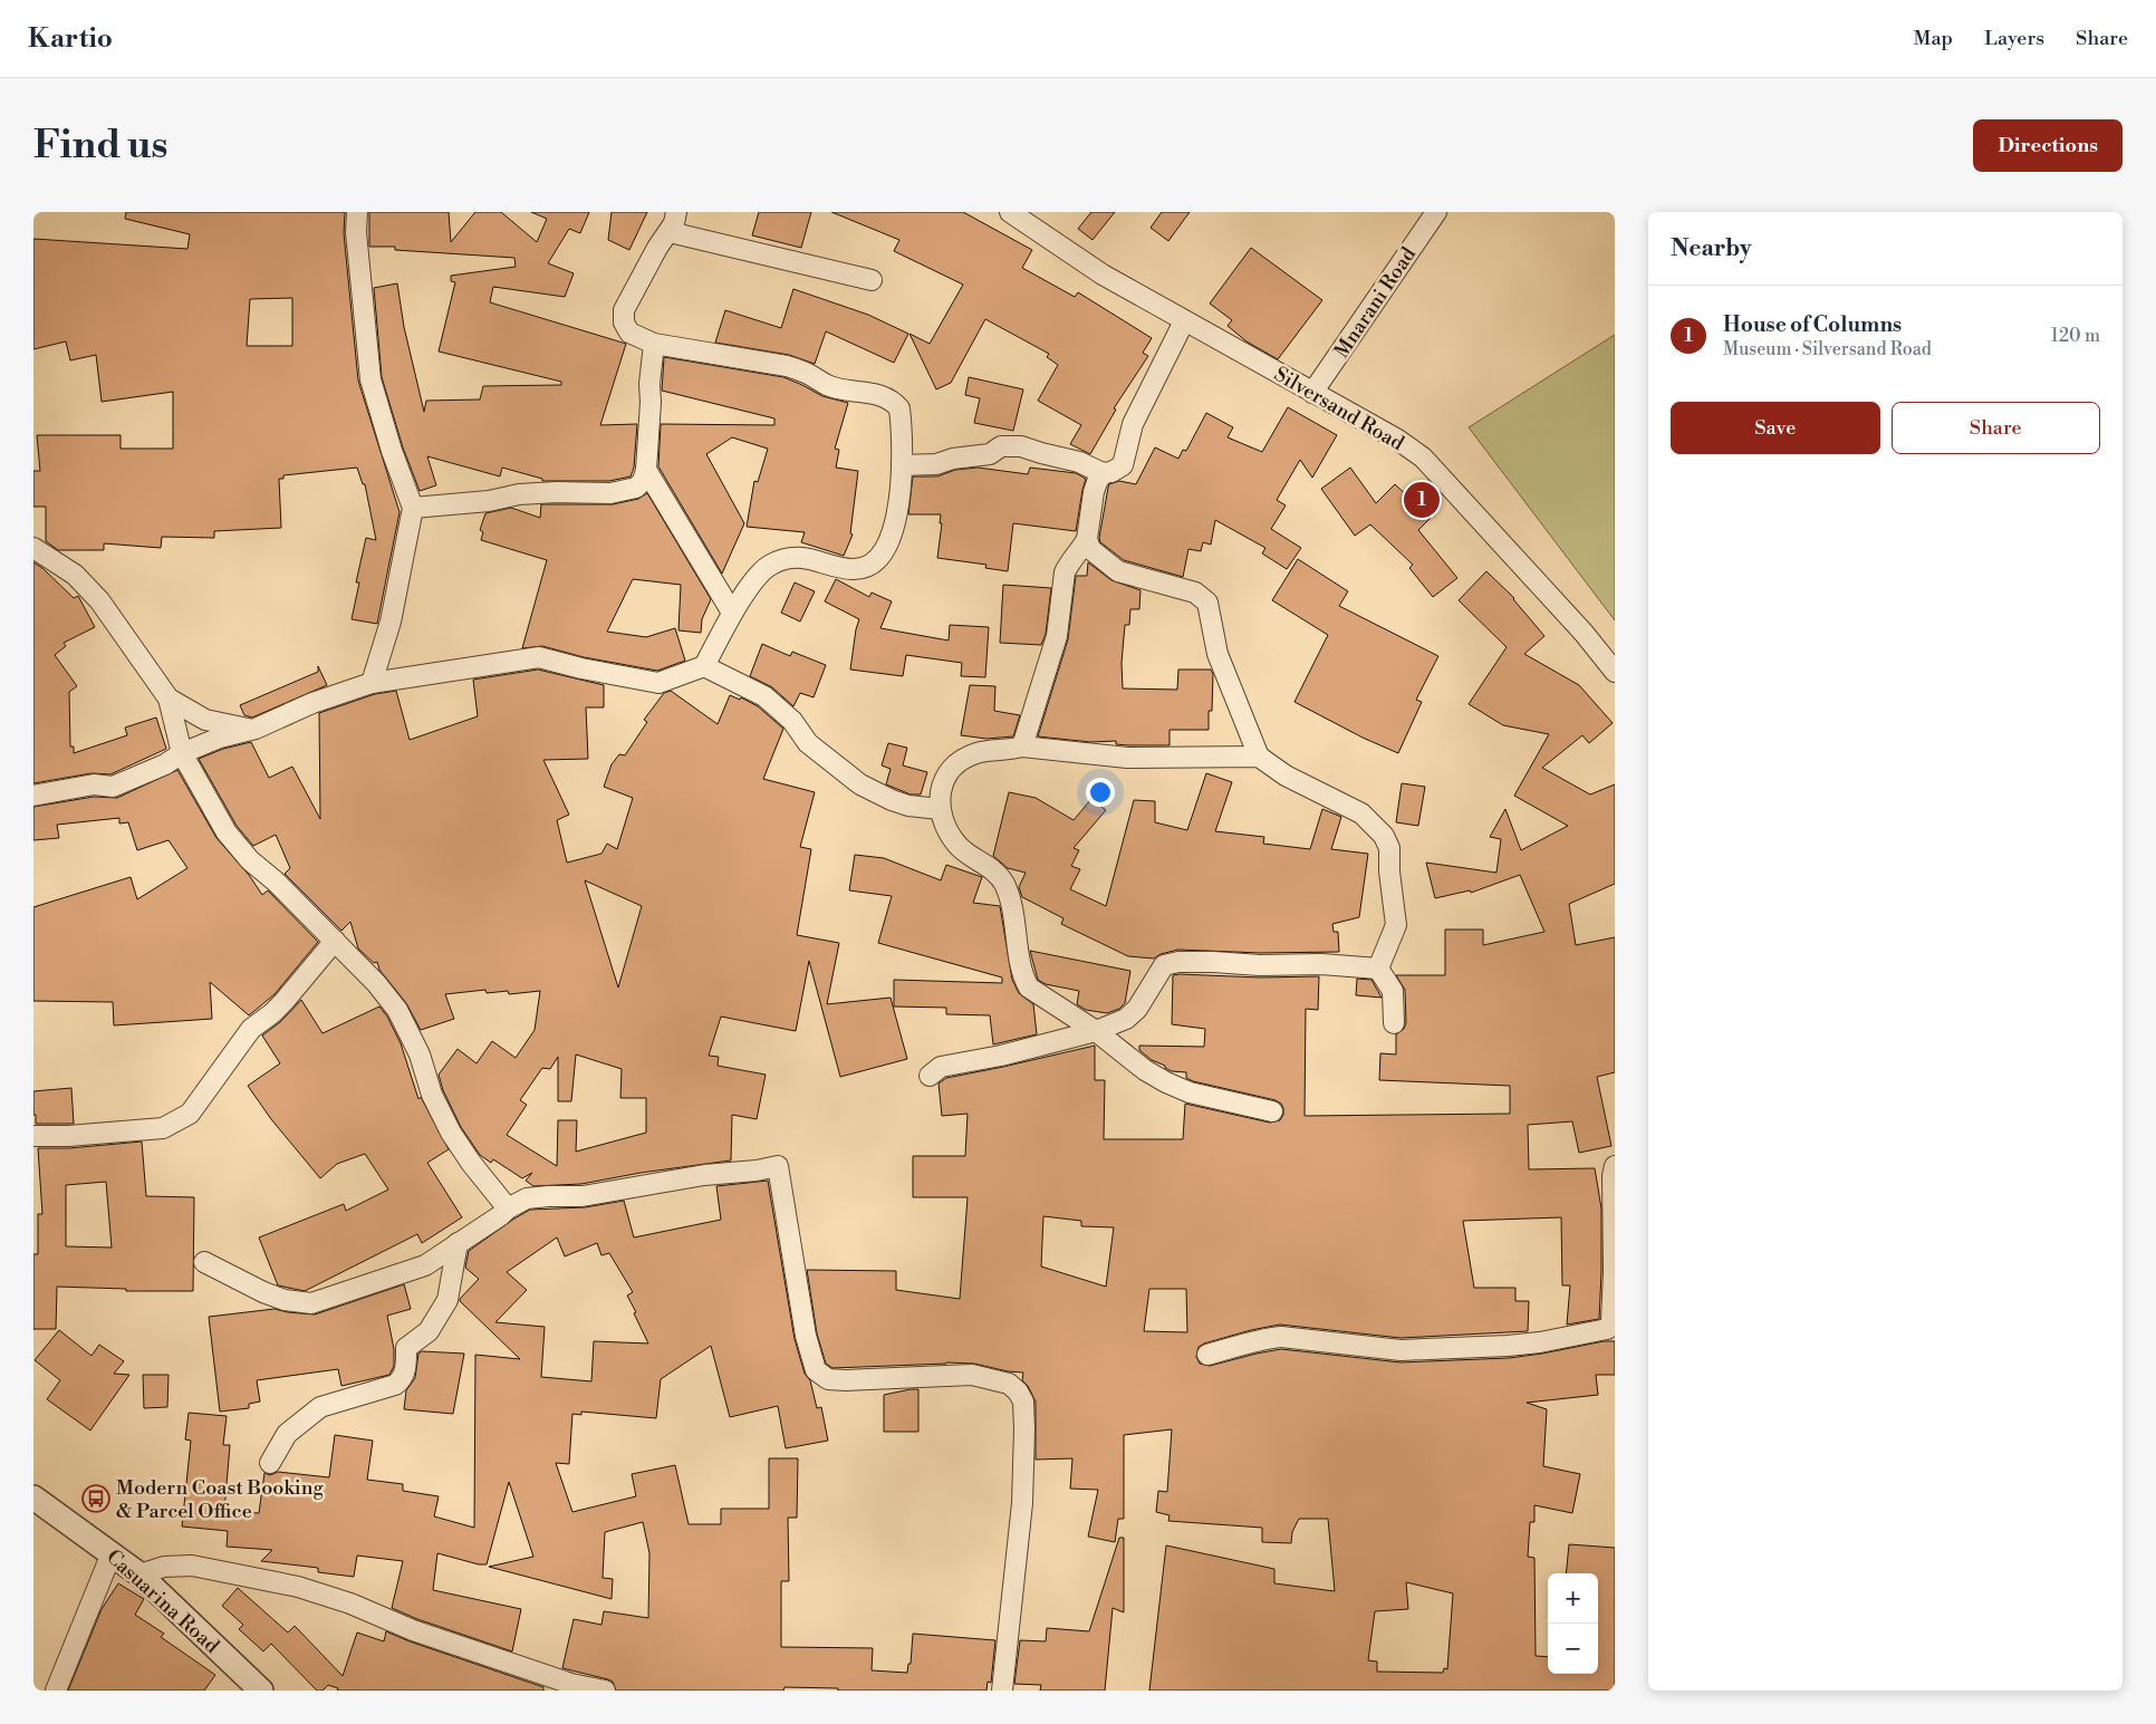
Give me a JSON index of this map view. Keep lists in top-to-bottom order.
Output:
{
  "streets": {
    "street": ["Mnarani Road", "Silversand Road", "Casuarina Road"]
  },
  "crossings": [
    ["Mnarani Road", "Silversand Road"]
  ],
  "places": {
    "bus stop": ["Modern Coast Booking & Parcel Office"]
  },
  "page": {
    "header": "Kartio",
    "nav": ["Map", "Layers", "Share"],
    "buttons": [
      "Directions",
      ["Save", "Share"]
    ],
    "title": "Find us",
    "heading": "Nearby",
    "list": [
      {
        "mark": "1",
        "name": "House of Columns",
        "note": "Museum · Silversand Road",
        "value": "120 m"
      }
    ],
    "pins": "1",
    "map_buttons": ["+", "−"]
  }
}
